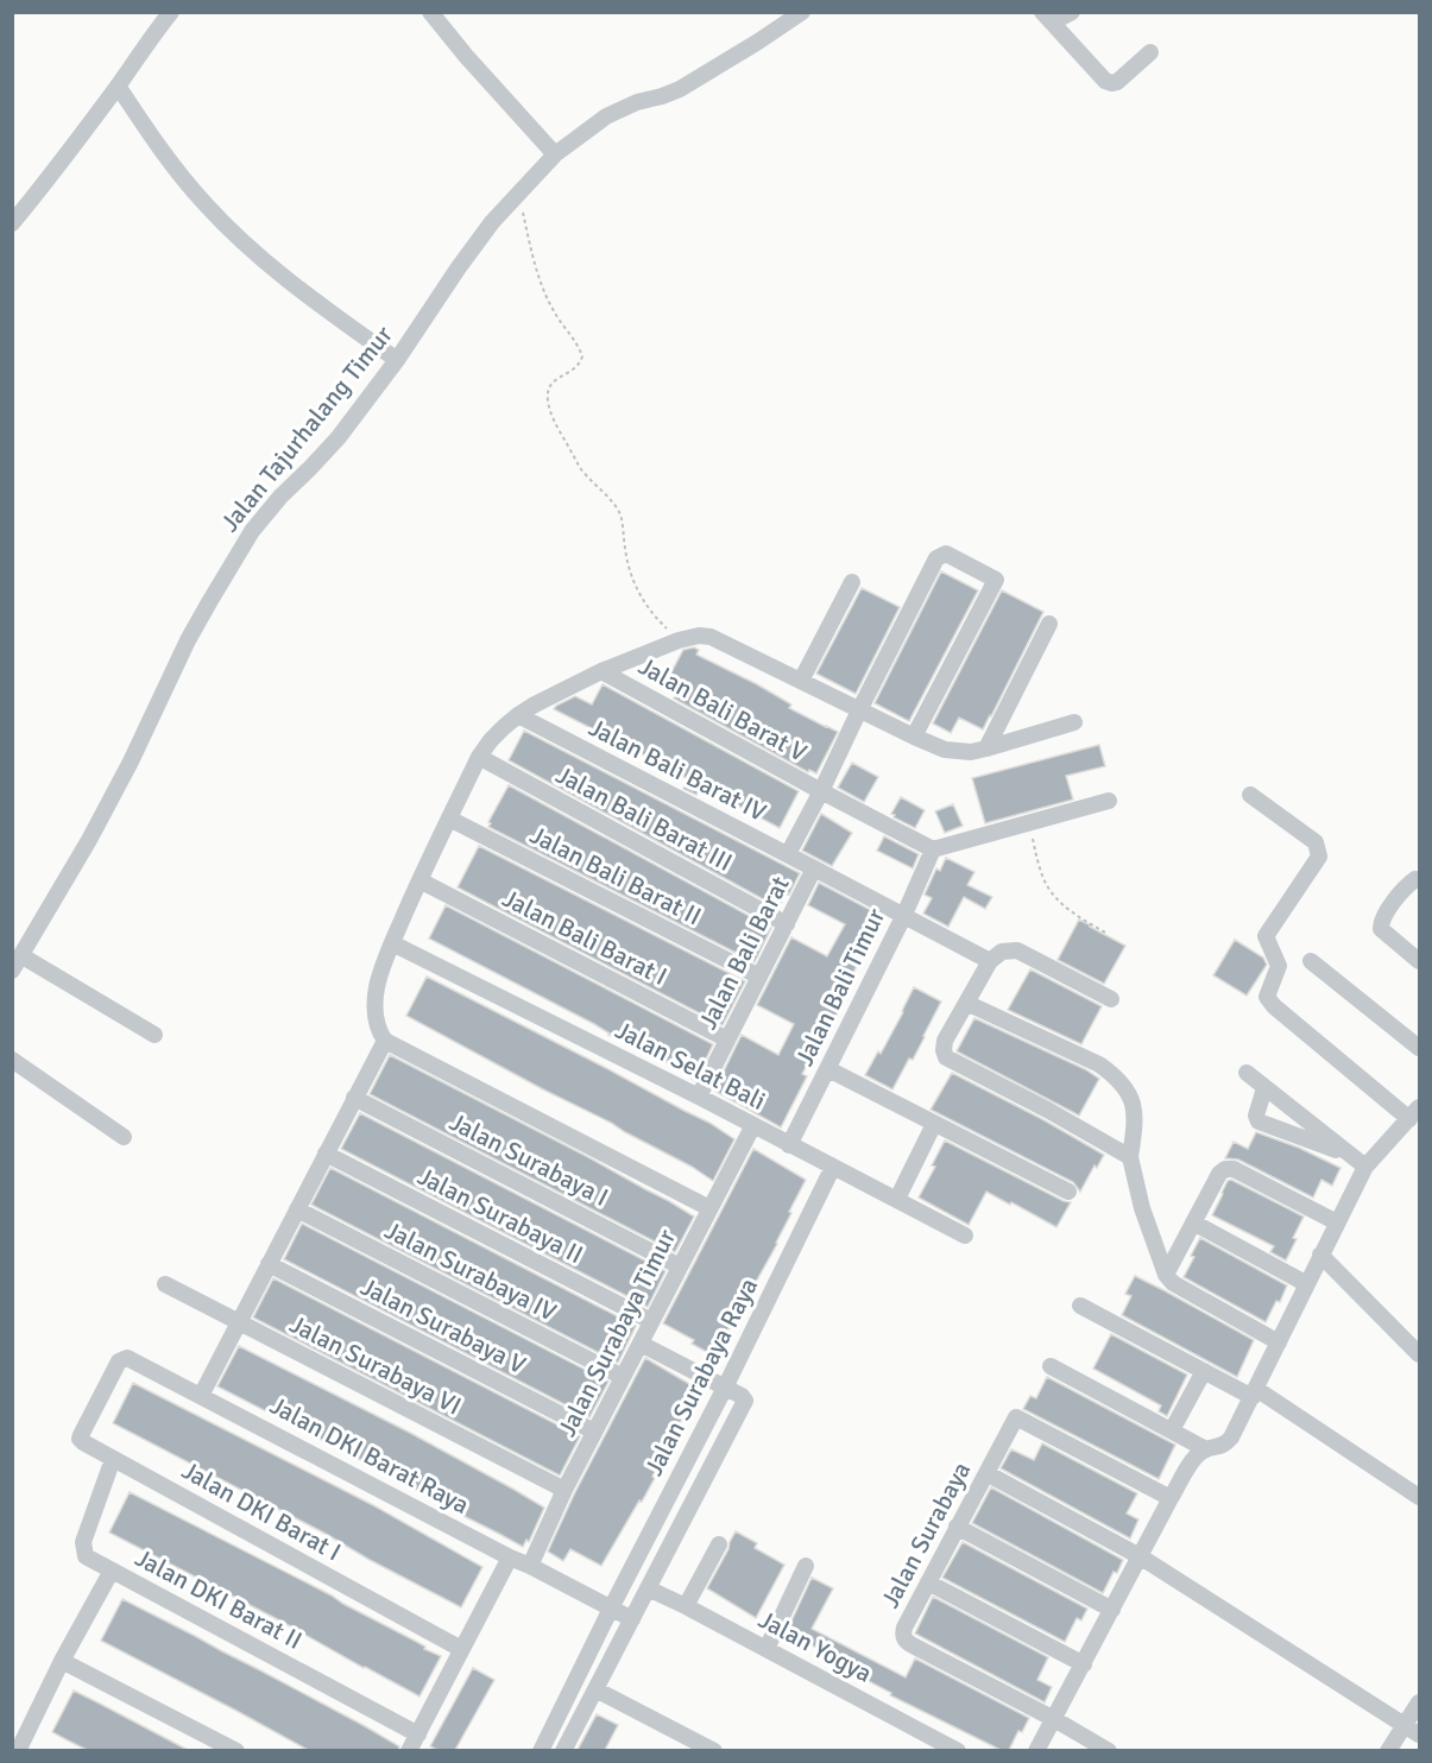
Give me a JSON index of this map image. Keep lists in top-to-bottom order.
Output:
{
  "streets": {
    "street": [
      "Jalan Tajurhalang Timur",
      "Jalan Bali Barat V",
      "Jalan Bali Barat IV",
      "Jalan Bali Barat III",
      "Jalan Bali Barat II",
      "Jalan Bali Barat I",
      "Jalan Bali Barat",
      "Jalan Bali Timur",
      "Jalan Selat Bali",
      "Jalan Surabaya I",
      "Jalan Surabaya II",
      "Jalan Surabaya IV",
      "Jalan Surabaya V",
      "Jalan Surabaya Timur",
      "Jalan Surabaya VI",
      "Jalan Surabaya Raya",
      "Jalan DKI Barat Raya",
      "Jalan DKI Barat I",
      "Jalan Surabaya",
      "Jalan DKI Barat II",
      "Jalan Yogya"
    ]
  },
  "crossings": [
    ["Jalan Bali Barat V", "Jalan Bali Timur"],
    ["Jalan Bali Barat IV", "Jalan Bali Barat"],
    ["Jalan Bali Barat IV", "Jalan Bali Timur"],
    ["Jalan Bali Barat III", "Jalan Bali Barat"],
    ["Jalan Bali Barat II", "Jalan Bali Barat"],
    ["Jalan Bali Barat I", "Jalan Bali Barat"],
    ["Jalan Bali Barat", "Jalan Selat Bali"],
    ["Jalan Bali Timur", "Jalan Selat Bali"],
    ["Jalan Selat Bali", "Jalan Surabaya Timur"],
    ["Jalan Selat Bali", "Jalan Surabaya Raya"],
    ["Jalan Surabaya I", "Jalan Surabaya Timur"],
    ["Jalan Surabaya II", "Jalan Surabaya Timur"],
    ["Jalan Surabaya IV", "Jalan Surabaya Timur"],
    ["Jalan Surabaya V", "Jalan Surabaya Timur"],
    ["Jalan Surabaya Timur", "Jalan Surabaya VI"],
    ["Jalan Surabaya Timur", "Jalan DKI Barat Raya"],
    ["Jalan Surabaya Raya", "Jalan DKI Barat Raya"],
    ["Jalan DKI Barat Raya", "Jalan DKI Barat I"],
    ["Jalan DKI Barat I", "Jalan DKI Barat II"]
  ]
}
